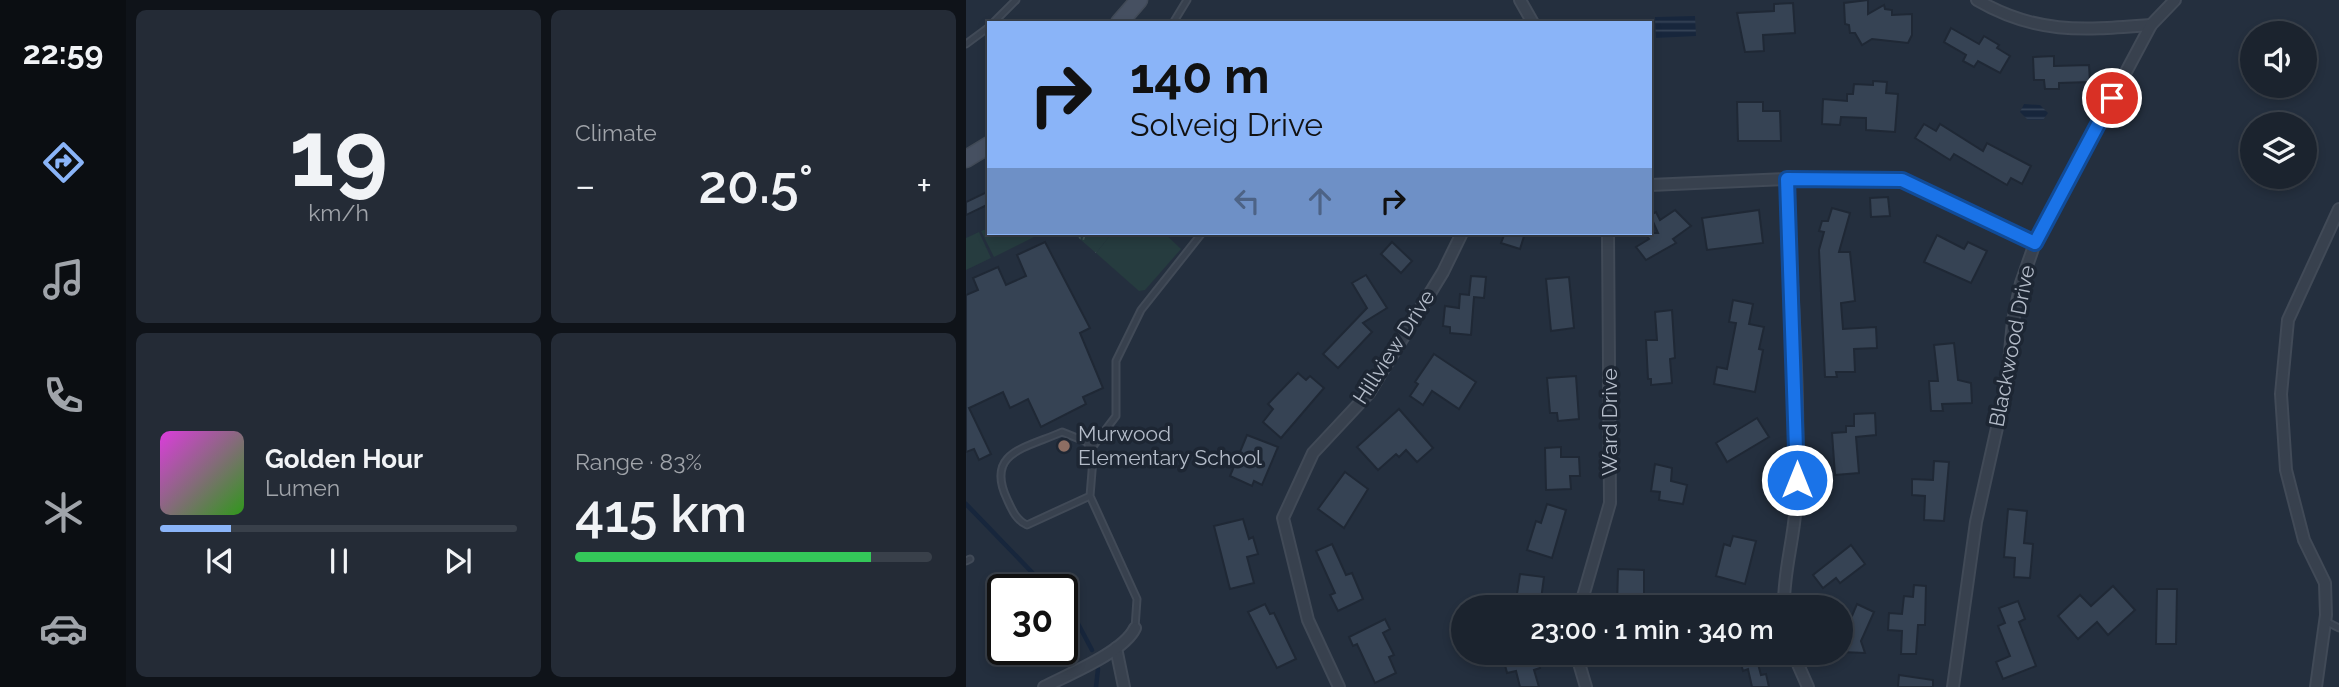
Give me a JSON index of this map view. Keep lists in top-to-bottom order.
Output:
{
  "streets": {
    "street": ["Blackwood Drive", "Hillview Drive", "Ward Drive"]
  },
  "places": ["Murwood Elementary School"],
  "page": {
    "tabs": "22:59",
    "tile": [
      ["19", "km/h"],
      "Climate",
      ["Range · 83%", "415 km"]
    ],
    "turn": ["140 m", "Solveig Drive"],
    "heat": ["−", "20.5°", "+"],
    "song": ["Golden Hour", "Lumen"],
    "limit": "30",
    "trip": "23:00 · 1 min · 340 m"
  }
}
